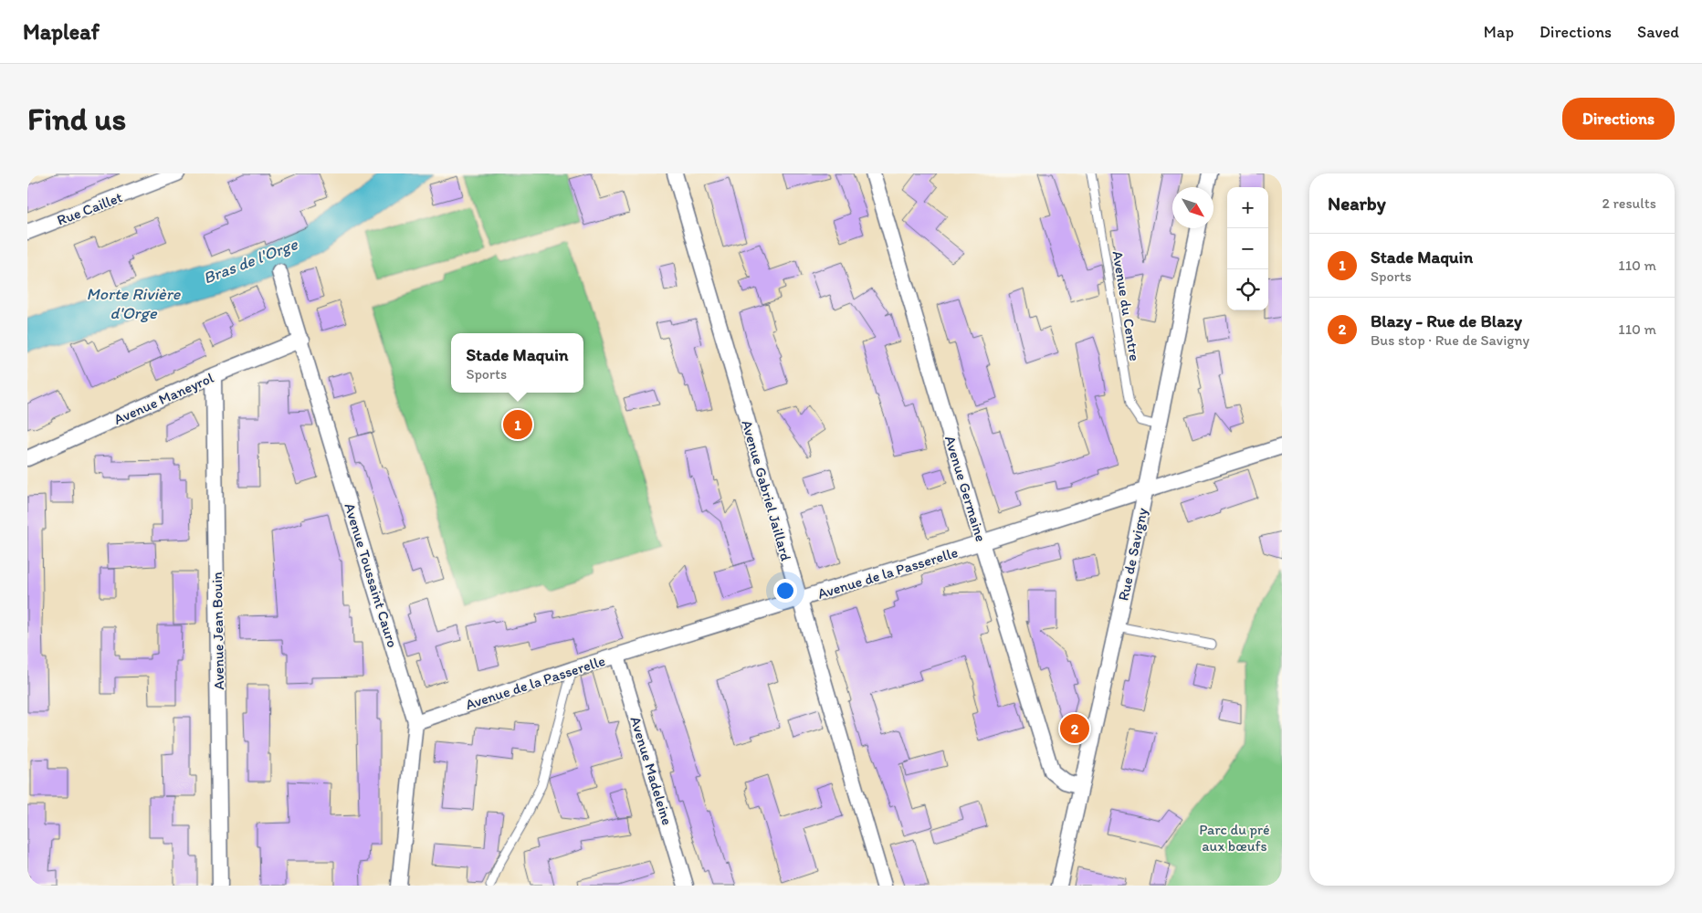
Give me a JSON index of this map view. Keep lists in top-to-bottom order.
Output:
{
  "streets": {
    "street": [
      "Rue Caillet",
      "Avenue Maneyrol",
      "Avenue Germaine",
      "Avenue Gabriel Jaillard",
      "Rue de Savigny",
      "Avenue de la Passerelle",
      "Avenue Toussaint Cauro",
      "Avenue Jean Bouin",
      "Avenue Madeleine"
    ],
    "lane": ["Avenue du Centre"]
  },
  "crossings": [
    ["Avenue du Centre", "Rue de Savigny"],
    ["Avenue Maneyrol", "Avenue Toussaint Cauro"],
    ["Avenue Maneyrol", "Avenue Jean Bouin"],
    ["Avenue Germaine", "Rue de Savigny"],
    ["Avenue Germaine", "Avenue de la Passerelle"],
    ["Avenue Gabriel Jaillard", "Avenue de la Passerelle"],
    ["Rue de Savigny", "Avenue de la Passerelle"],
    ["Avenue de la Passerelle", "Avenue Toussaint Cauro"],
    ["Avenue de la Passerelle", "Avenue Madeleine"]
  ],
  "water": ["Bras de l'Orge", "Morte Rivière d'Orge"],
  "parks": ["Parc du pré aux bœufs"],
  "north": "bottom right",
  "page": {
    "header": "Mapleaf",
    "nav": ["Map", "Directions", "Saved"],
    "buttons": "Directions",
    "title": "Find us",
    "heading": ["Nearby", "2 results"],
    "map_buttons": ["+", "−"],
    "list": [
      {
        "mark": "1",
        "name": "Stade Maquin",
        "note": "Sports",
        "value": "110 m"
      },
      {
        "mark": "2",
        "name": "Blazy - Rue de Blazy",
        "note": "Bus stop · Rue de Savigny",
        "value": "110 m"
      }
    ],
    "popup": ["Stade Maquin", "Sports"],
    "pins": ["1", "2"]
  }
}
